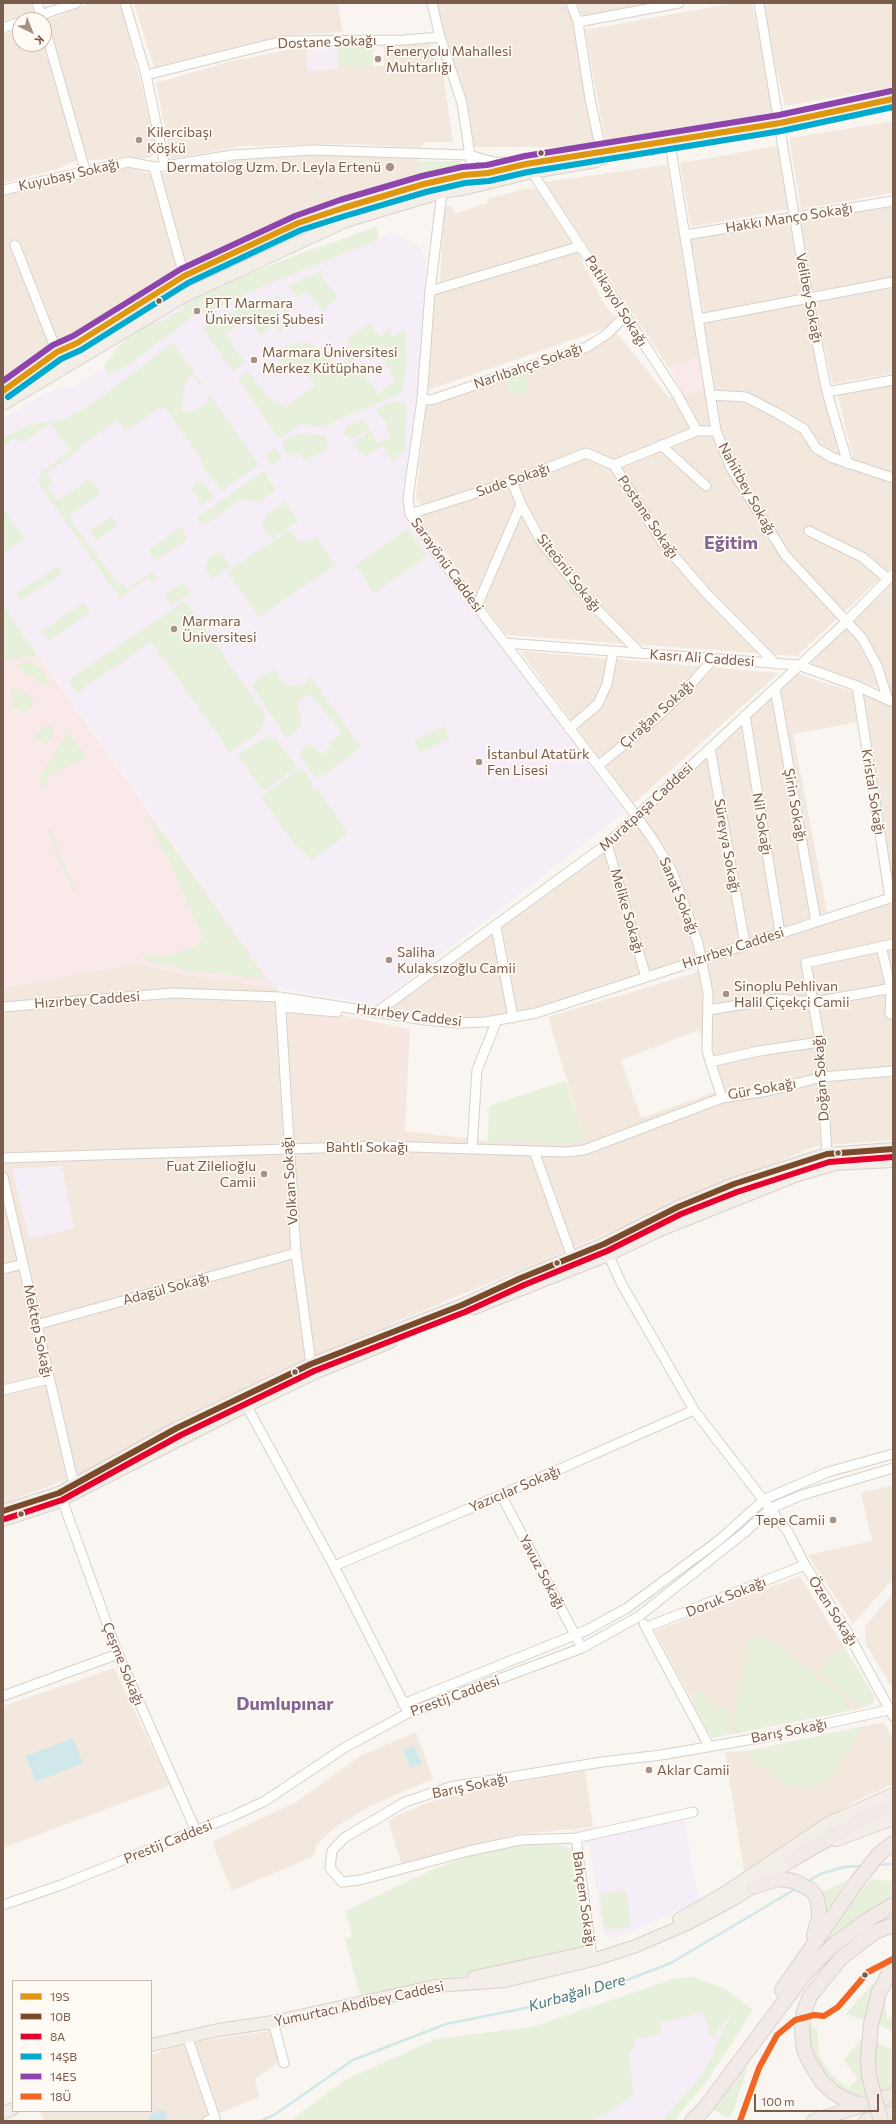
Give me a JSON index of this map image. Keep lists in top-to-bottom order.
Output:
{
  "streets": {
    "main road": ["Yumurtacı Abdibey Caddesi"],
    "street": [
      "Dostane Sokağı",
      "Kuyubaşı Sokağı",
      "Hakkı Manço Sokağı",
      "Velibey Sokağı",
      "Patikayol Sokağı",
      "Narlıbahçe Sokağı",
      "Sude Sokağı",
      "Nahitbey Sokağı",
      "Postane Sokağı",
      "Sarayönü Caddesi",
      "Siteönü Sokağı",
      "Kasrı Ali Caddesi",
      "Çırağan Sokağı",
      "Kristal Sokağı",
      "Şirin Sokağı",
      "Muratpaşa Caddesi",
      "Nil Sokağı",
      "Süreyya Sokağı",
      "Sanat Sokağı",
      "Melike Sokağı",
      "Hızırbey Caddesi",
      "Doğan Sokağı",
      "Gür Sokağı",
      "Bahtlı Sokağı",
      "Volkan Sokağı",
      "Adagül Sokağı",
      "Mektep Sokağı",
      "Yazıcılar Sokağı",
      "Yavuz Sokağı",
      "Doruk Sokağı",
      "Özen Sokağı",
      "Çeşme Sokağı",
      "Prestij Caddesi",
      "Barış Sokağı",
      "Bahçem Sokağı"
    ]
  },
  "crossings": [
    ["Kuyubaşı Sokağı", "Patikayol Sokağı"],
    ["Hakkı Manço Sokağı", "Velibey Sokağı"],
    ["Hakkı Manço Sokağı", "Nahitbey Sokağı"],
    ["Patikayol Sokağı", "Narlıbahçe Sokağı"],
    ["Patikayol Sokağı", "Postane Sokağı"],
    ["Narlıbahçe Sokağı", "Sarayönü Caddesi"],
    ["Sude Sokağı", "Postane Sokağı"],
    ["Sude Sokağı", "Sarayönü Caddesi"],
    ["Sude Sokağı", "Siteönü Sokağı"],
    ["Nahitbey Sokağı", "Postane Sokağı"],
    ["Nahitbey Sokağı", "Kasrı Ali Caddesi"],
    ["Nahitbey Sokağı", "Muratpaşa Caddesi"],
    ["Postane Sokağı", "Kasrı Ali Caddesi"],
    ["Sarayönü Caddesi", "Kasrı Ali Caddesi"],
    ["Sarayönü Caddesi", "Çırağan Sokağı"],
    ["Sarayönü Caddesi", "Muratpaşa Caddesi"],
    ["Sarayönü Caddesi", "Sanat Sokağı"],
    ["Siteönü Sokağı", "Kasrı Ali Caddesi"],
    ["Kasrı Ali Caddesi", "Çırağan Sokağı"],
    ["Kasrı Ali Caddesi", "Kristal Sokağı"],
    ["Kasrı Ali Caddesi", "Muratpaşa Caddesi"],
    ["Kristal Sokağı", "Hızırbey Caddesi"],
    ["Şirin Sokağı", "Muratpaşa Caddesi"],
    ["Şirin Sokağı", "Hızırbey Caddesi"],
    ["Muratpaşa Caddesi", "Nil Sokağı"],
    ["Muratpaşa Caddesi", "Süreyya Sokağı"],
    ["Muratpaşa Caddesi", "Sanat Sokağı"],
    ["Muratpaşa Caddesi", "Melike Sokağı"],
    ["Muratpaşa Caddesi", "Hızırbey Caddesi"],
    ["Nil Sokağı", "Hızırbey Caddesi"],
    ["Süreyya Sokağı", "Hızırbey Caddesi"],
    ["Sanat Sokağı", "Hızırbey Caddesi"],
    ["Sanat Sokağı", "Gür Sokağı"],
    ["Melike Sokağı", "Hızırbey Caddesi"],
    ["Hızırbey Caddesi", "Gür Sokağı"],
    ["Hızırbey Caddesi", "Volkan Sokağı"],
    ["Doğan Sokağı", "Gür Sokağı"],
    ["Gür Sokağı", "Bahtlı Sokağı"],
    ["Bahtlı Sokağı", "Volkan Sokağı"],
    ["Volkan Sokağı", "Adagül Sokağı"],
    ["Adagül Sokağı", "Mektep Sokağı"],
    ["Yazıcılar Sokağı", "Yavuz Sokağı"],
    ["Yazıcılar Sokağı", "Özen Sokağı"],
    ["Yavuz Sokağı", "Prestij Caddesi"],
    ["Doruk Sokağı", "Özen Sokağı"],
    ["Özen Sokağı", "Prestij Caddesi"],
    ["Özen Sokağı", "Barış Sokağı"],
    ["Çeşme Sokağı", "Prestij Caddesi"],
    ["Barış Sokağı", "Bahçem Sokağı"],
    ["Bahçem Sokağı", "Yumurtacı Abdibey Caddesi"]
  ],
  "districts": ["Eğitim", "Dumlupınar"],
  "water": ["Kurbağalı Dere"],
  "places": [
    "Feneryolu Mahallesi Muhtarlığı",
    "Kilercibaşı Köşkü",
    "Dermatolog Uzm. Dr. Leyla Ertenü",
    "PTT Marmara Üniversitesi Şubesi",
    "Marmara Üniversitesi Merkez Kütüphane",
    "Marmara Üniversitesi",
    "İstanbul Atatürk Fen Lisesi",
    "Saliha Kulaksızoğlu Camii",
    "Sinoplu Pehlivan Halil Çiçekçi Camii",
    "Fuat Zilelioğlu Camii",
    "Tepe Camii",
    "Aklar Camii"
  ],
  "lines": [
    "transit line 14ES",
    "transit line 19S",
    "transit line 14ŞB",
    "transit line 10B",
    "transit line 8A",
    "transit line 18Ü"
  ],
  "legend": [
    "19S",
    "10B",
    "8A",
    "14ŞB",
    "14ES",
    "18Ü"
  ],
  "scale_bar": "100 m",
  "north": "bottom right"
}
